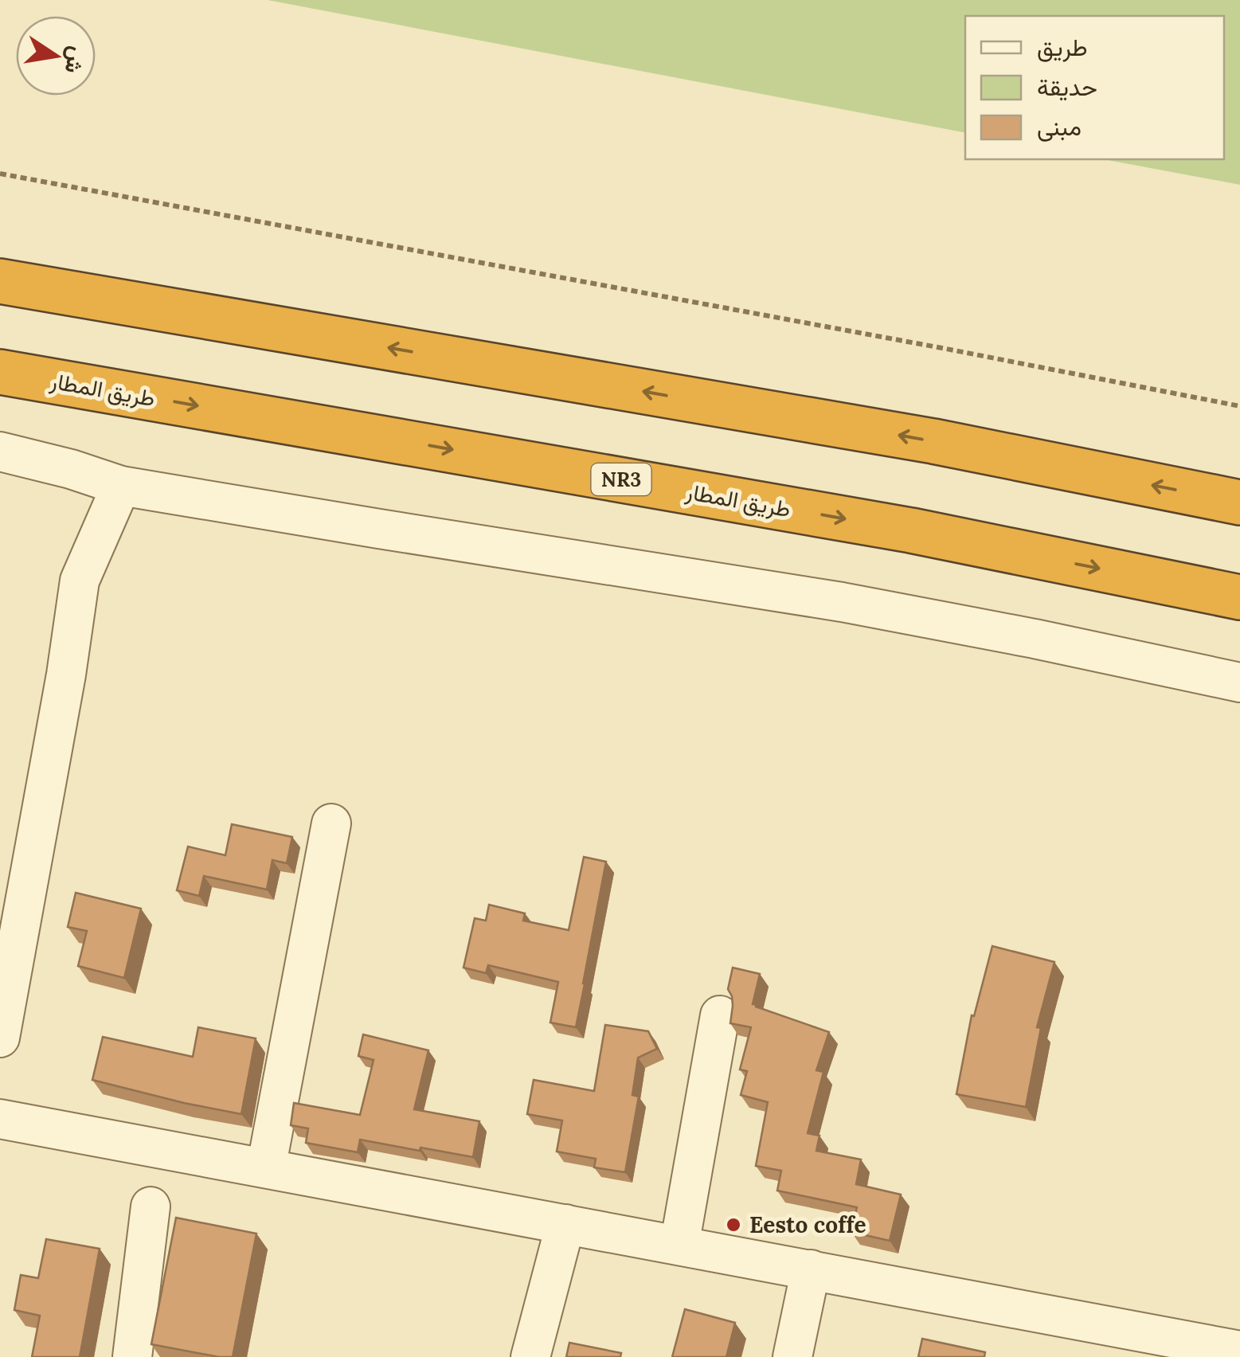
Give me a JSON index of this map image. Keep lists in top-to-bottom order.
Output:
{
  "streets": {
    "highway": ["طريق المطار", "NR3"]
  },
  "places": ["Eesto coffe"],
  "legend": ["طريق", "حديقة", "مبنى"],
  "north": "right"
}
